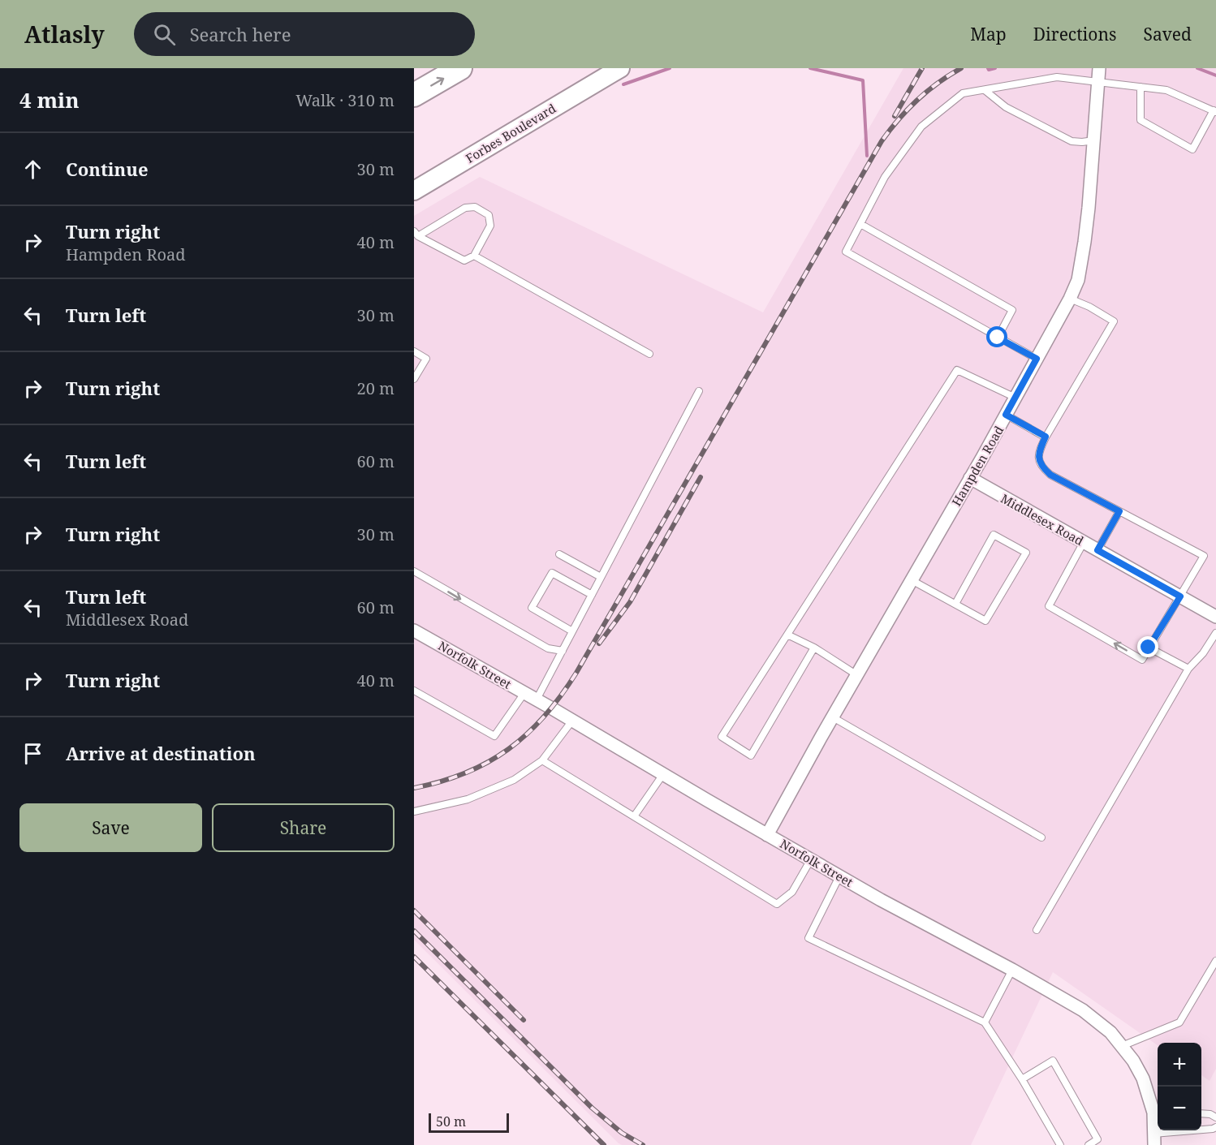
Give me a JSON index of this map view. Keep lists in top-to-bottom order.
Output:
{
  "streets": {
    "street": [
      "Forbes Boulevard",
      "Hampden Road",
      "Middlesex Road",
      "Norfolk Street"
    ]
  },
  "crossings": [
    ["Hampden Road", "Middlesex Road"],
    ["Hampden Road", "Norfolk Street"]
  ],
  "scale_bar": "50 m",
  "page": {
    "header": "Atlasly",
    "search": "Search here",
    "nav": ["Map", "Directions", "Saved"],
    "heading": ["4 min", "Walk · 310 m"],
    "list": [
      ["Continue", "30 m"],
      ["Turn right", "Hampden Road", "40 m"],
      ["Turn left", "30 m"],
      ["Turn right", "20 m"],
      ["Turn left", "60 m"],
      ["Turn right", "30 m"],
      ["Turn left", "Middlesex Road", "60 m"],
      ["Turn right", "40 m"],
      "Arrive at destination"
    ],
    "buttons": ["Save", "Share"],
    "map_buttons": ["+", "−"],
    "scale": "50 m"
  }
}
